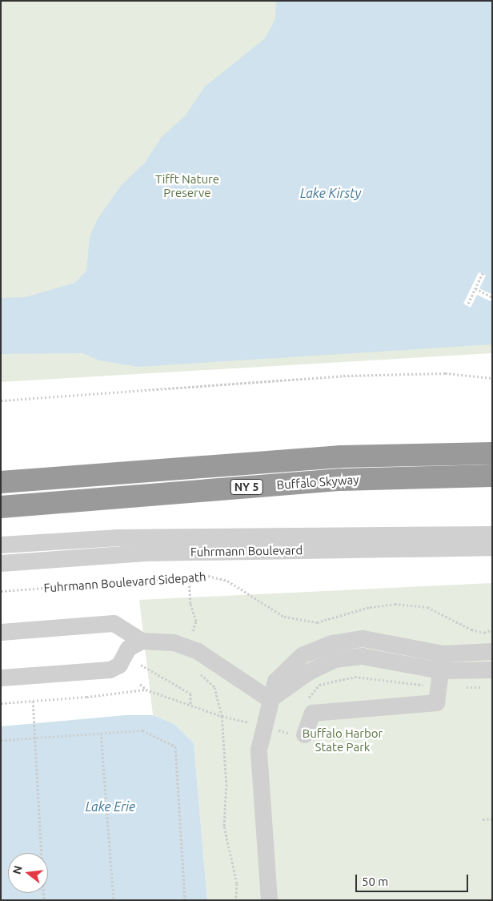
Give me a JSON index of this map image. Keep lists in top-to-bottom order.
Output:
{
  "streets": {
    "highway": ["Buffalo Skyway", "NY 5"],
    "street": ["Fuhrmann Boulevard"],
    "path": ["Fuhrmann Boulevard Sidepath"]
  },
  "water": ["Lake Kirsty", "Lake Erie"],
  "parks": ["Tifft Nature Preserve", "Buffalo Harbor State Park"],
  "scale_bar": "50 m",
  "north": "left"
}
